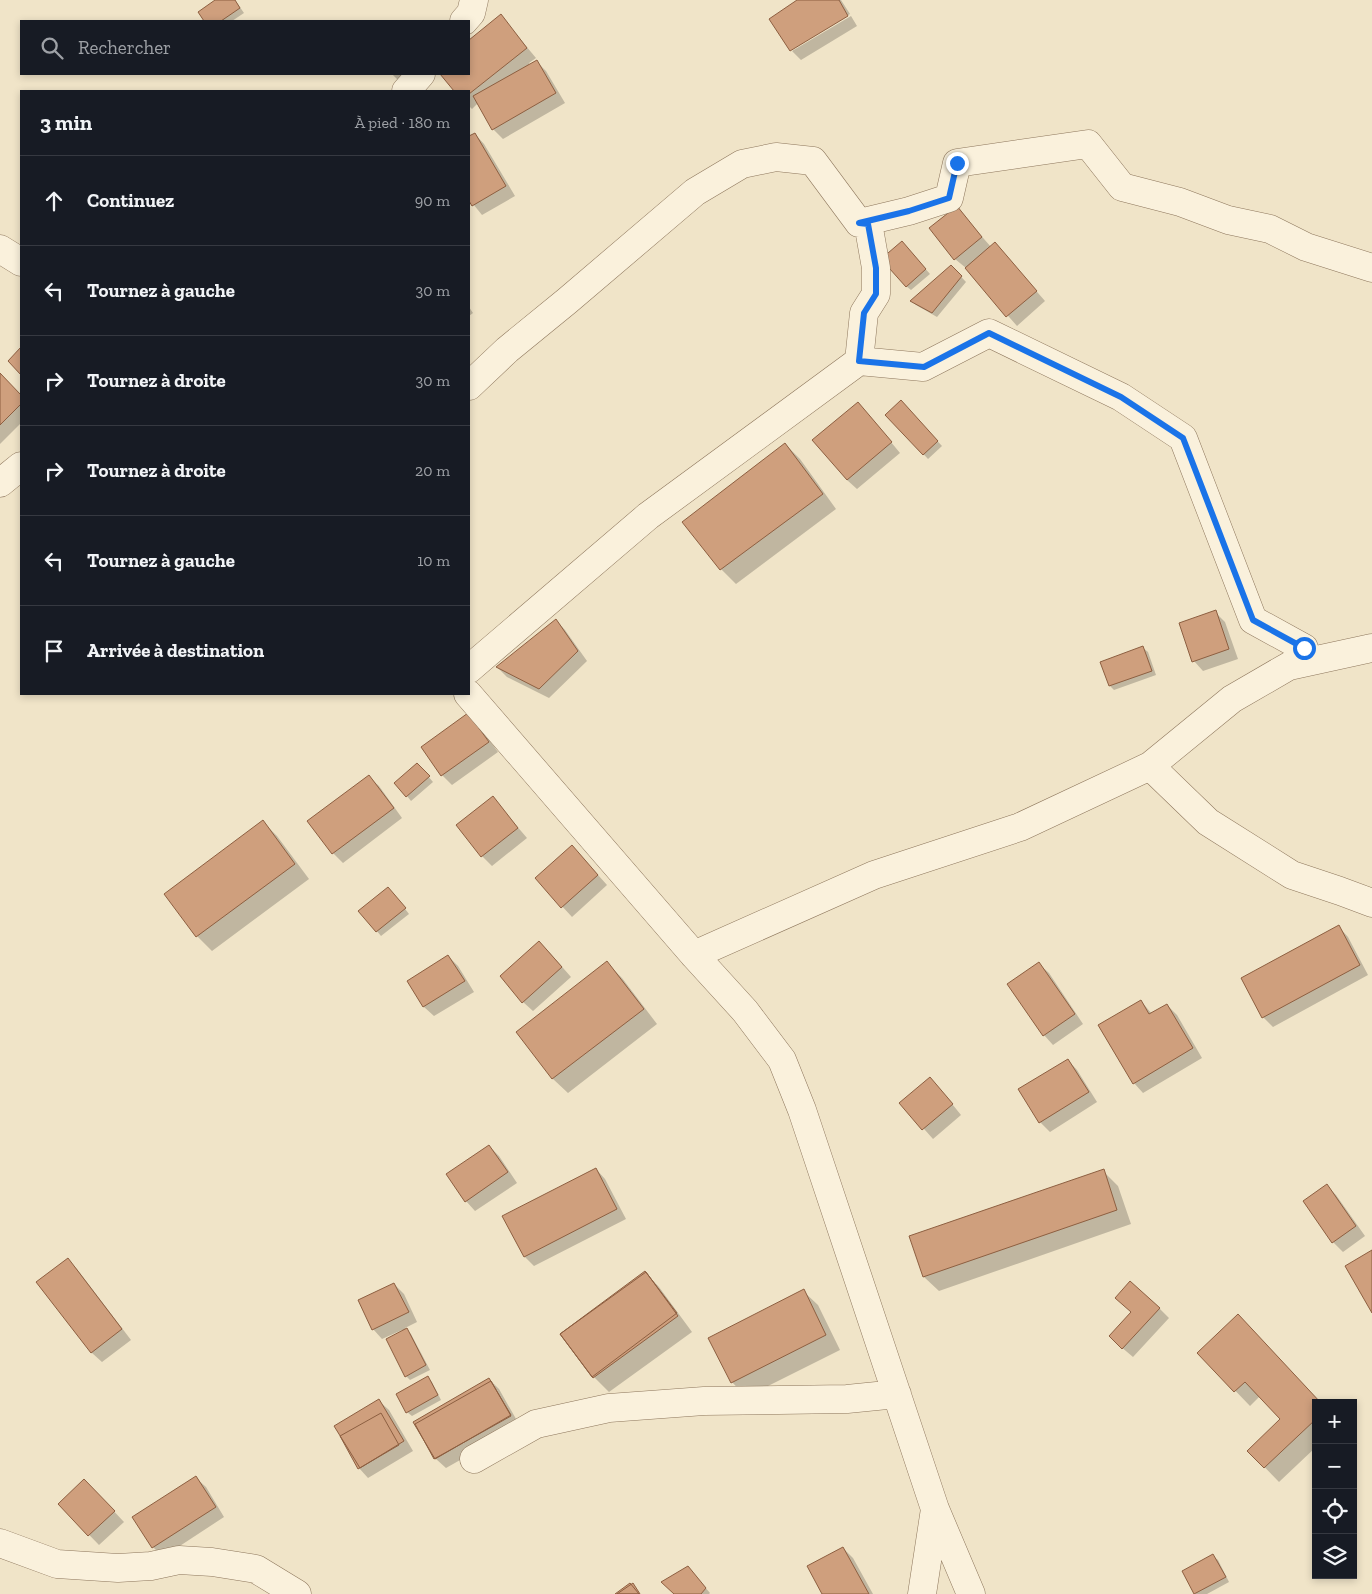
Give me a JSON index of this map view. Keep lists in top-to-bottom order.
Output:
{
  "page": {
    "search": "Rechercher",
    "heading": ["3 min", "À pied · 180 m"],
    "list": [
      ["Continuez", "90 m"],
      ["Tournez à gauche", "30 m"],
      ["Tournez à droite", "30 m"],
      ["Tournez à droite", "20 m"],
      ["Tournez à gauche", "10 m"],
      "Arrivée à destination"
    ],
    "map_buttons": ["+", "−"]
  }
}
